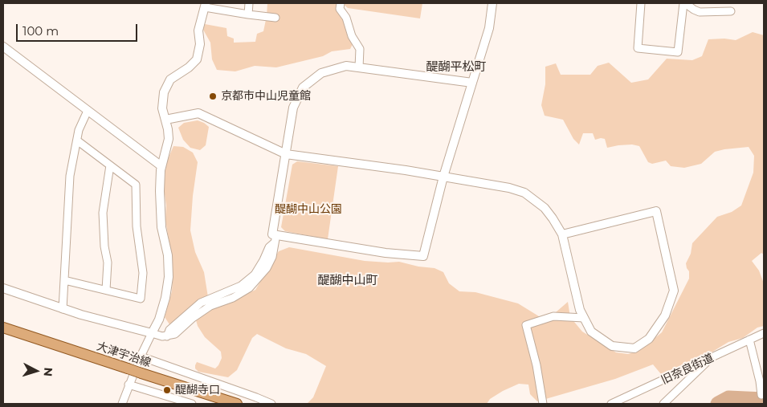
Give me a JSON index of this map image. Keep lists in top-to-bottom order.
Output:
{
  "streets": {
    "main road": ["大津宇治線"],
    "street": ["旧奈良街道"]
  },
  "districts": ["醍醐平松町", "醍醐中山町"],
  "parks": ["醍醐中山公園"],
  "places": ["京都市中山児童館", "醍醐寺口"],
  "scale_bar": "100 m",
  "north": "right"
}
